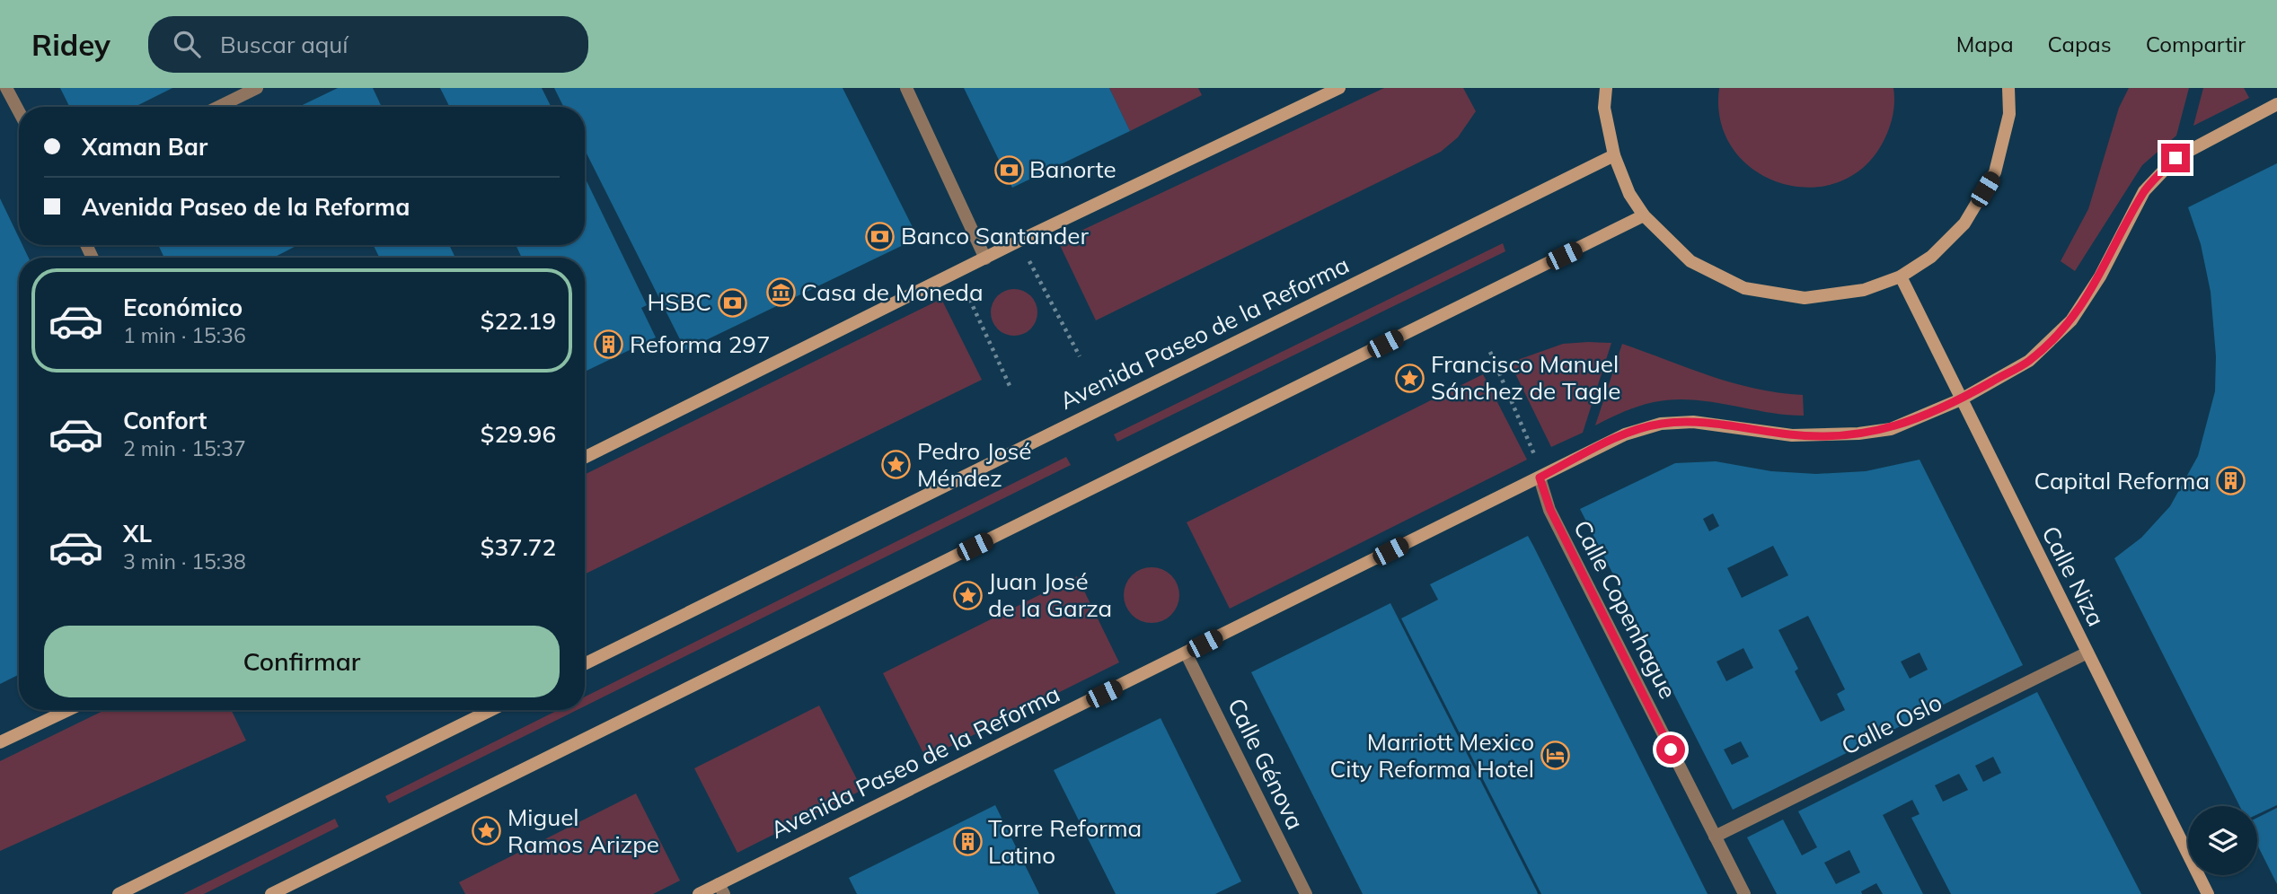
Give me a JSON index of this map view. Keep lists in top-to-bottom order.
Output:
{
  "streets": {
    "main road": ["Avenida Paseo de la Reforma", "Calle Niza"],
    "street": ["Calle Copenhague", "Calle Oslo", "Calle Génova"]
  },
  "crossings": [
    ["Avenida Paseo de la Reforma", "Calle Niza"],
    ["Avenida Paseo de la Reforma", "Calle Copenhague"],
    ["Avenida Paseo de la Reforma", "Calle Génova"],
    ["Calle Niza", "Calle Oslo"],
    ["Calle Copenhague", "Calle Oslo"]
  ],
  "places": {
    "bank": ["Banorte", "Banco Santander", "HSBC"],
    "museum": ["Casa de Moneda"],
    "building": ["Reforma 297", "Capital Reforma", "Torre Reforma Latino"],
    "place": [
      "Francisco Manuel Sánchez de Tagle",
      "Pedro José Méndez",
      "Juan José de la Garza",
      "Miguel Ramos Arizpe"
    ],
    "hotel": ["Marriott Mexico City Reforma Hotel"]
  },
  "page": {
    "header": "Ridey",
    "search": "Buscar aquí",
    "nav": ["Mapa", "Capas", "Compartir"],
    "banner": ["Xaman Bar", "Avenida Paseo de la Reforma"],
    "list": [
      {
        "name": "Económico",
        "note": "1 min · 15:36",
        "value": "$22.19"
      },
      {
        "name": "Confort",
        "note": "2 min · 15:37",
        "value": "$29.96"
      },
      {
        "name": "XL",
        "note": "3 min · 15:38",
        "value": "$37.72"
      }
    ],
    "buttons": "Confirmar"
  }
}
